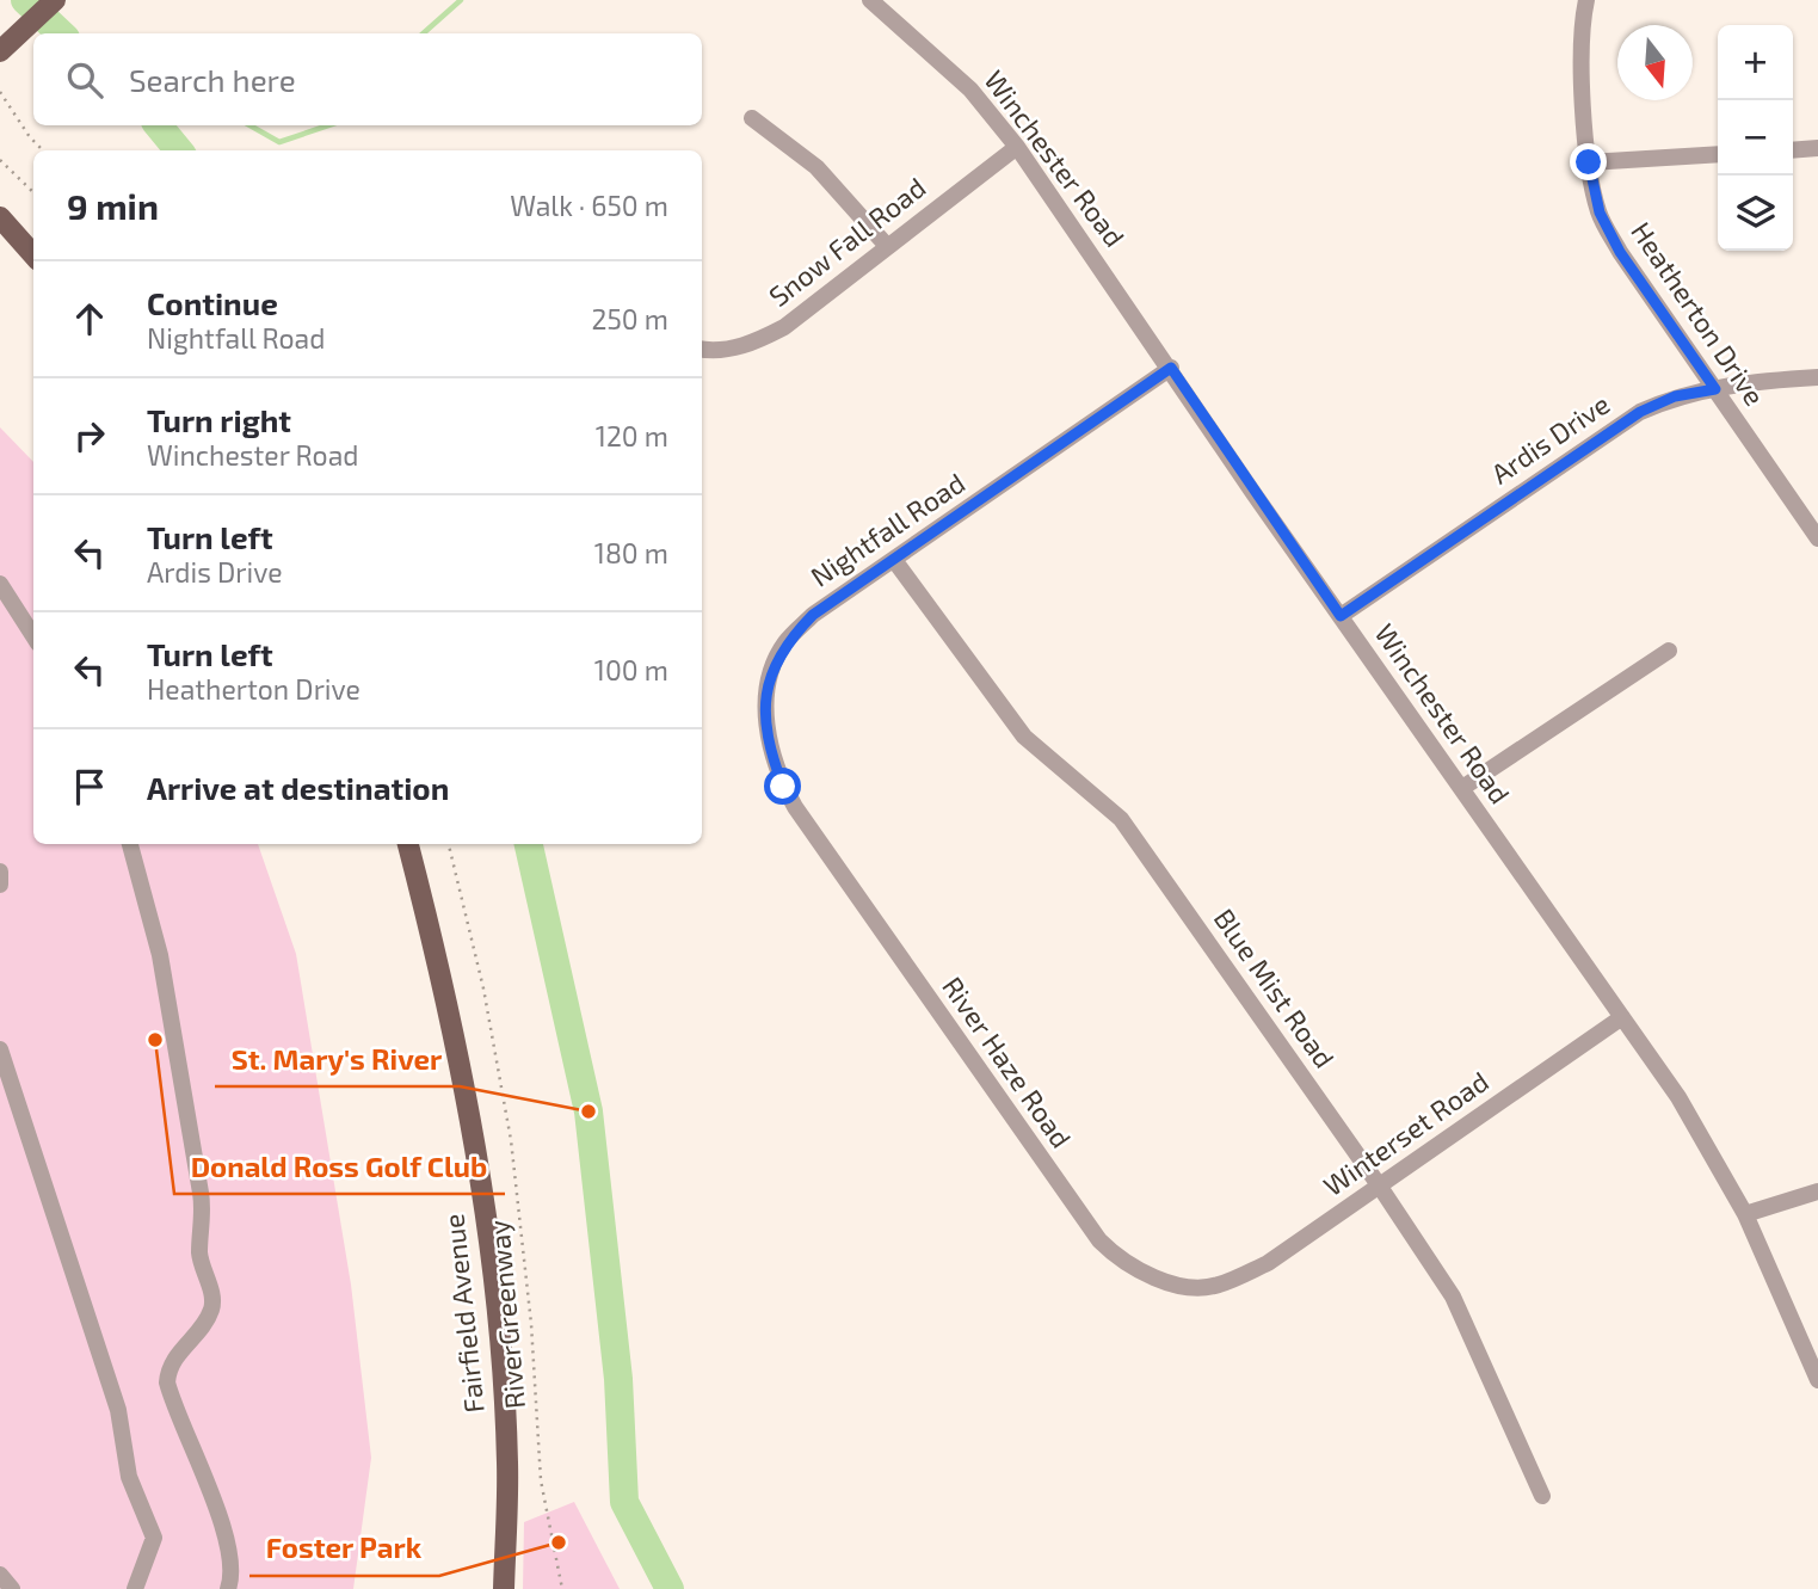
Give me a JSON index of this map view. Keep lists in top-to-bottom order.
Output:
{
  "streets": {
    "main road": ["Fairfield Avenue"],
    "street": [
      "Winchester Road",
      "Snow Fall Road",
      "Heatherton Drive",
      "Ardis Drive",
      "Nightfall Road",
      "Blue Mist Road",
      "River Haze Road",
      "Winterset Road"
    ],
    "path": ["RiverGreenway"]
  },
  "crossings": [
    ["Winchester Road", "Snow Fall Road"],
    ["Winchester Road", "Ardis Drive"],
    ["Winchester Road", "Nightfall Road"],
    ["Winchester Road", "Winterset Road"],
    ["Heatherton Drive", "Ardis Drive"],
    ["Nightfall Road", "Blue Mist Road"],
    ["Nightfall Road", "River Haze Road"],
    ["Blue Mist Road", "Winterset Road"],
    ["River Haze Road", "Winterset Road"]
  ],
  "places": ["Donald Ross Golf Club", "St. Mary's River", "Foster Park"],
  "north": "bottom",
  "page": {
    "map_buttons": ["+", "−"],
    "search": "Search here",
    "heading": ["9 min", "Walk · 650 m"],
    "list": [
      ["Continue", "Nightfall Road", "250 m"],
      ["Turn right", "Winchester Road", "120 m"],
      ["Turn left", "Ardis Drive", "180 m"],
      ["Turn left", "Heatherton Drive", "100 m"],
      "Arrive at destination"
    ]
  }
}
